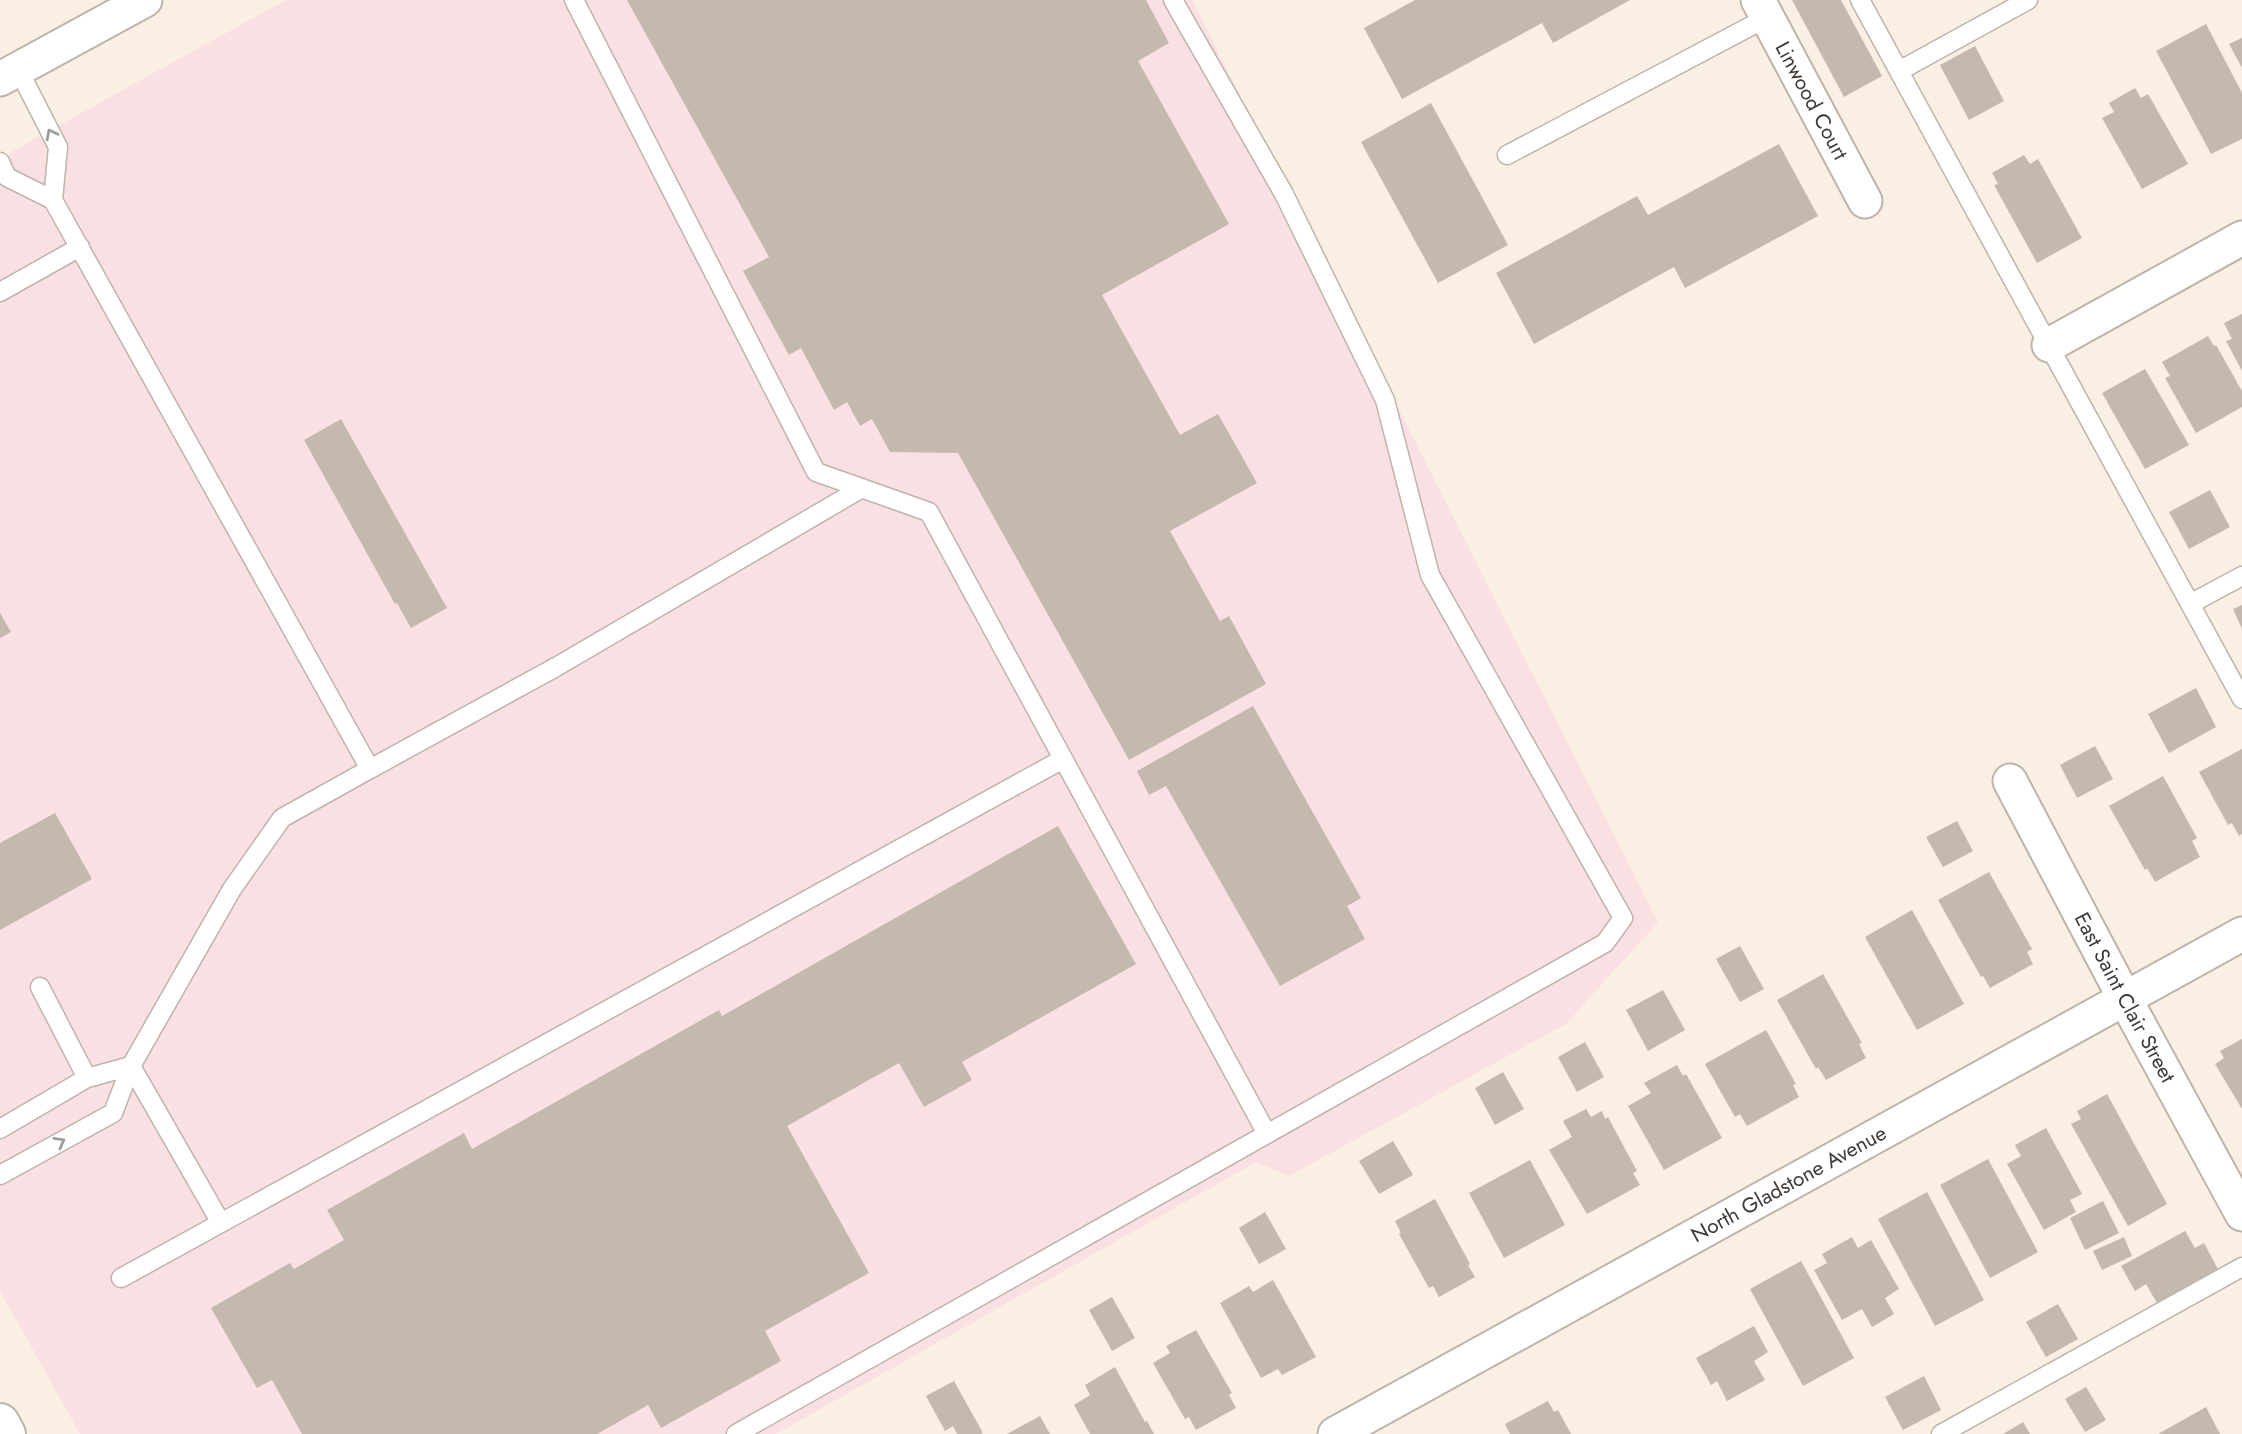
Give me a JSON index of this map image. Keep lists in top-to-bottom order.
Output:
{
  "streets": {
    "street": ["Linwood Court", "East Saint Clair Street", "North Gladstone Avenue"]
  },
  "crossings": [
    ["East Saint Clair Street", "North Gladstone Avenue"]
  ]
}
